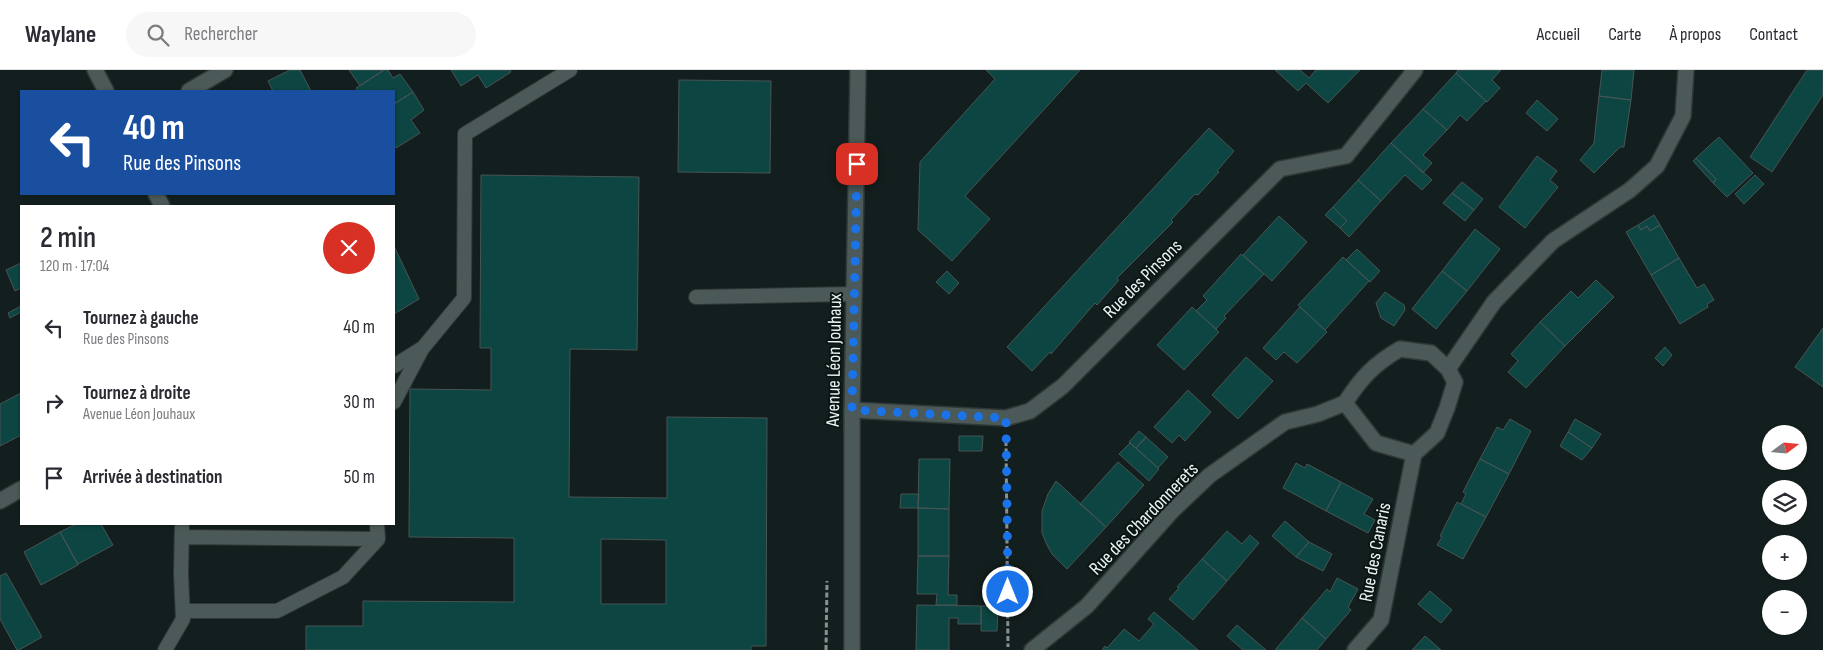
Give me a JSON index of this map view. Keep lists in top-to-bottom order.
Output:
{
  "streets": {
    "street": [
      "Rue des Pinsons",
      "Avenue Léon Jouhaux",
      "Rue des Chardonnerets",
      "Rue des Canaris"
    ]
  },
  "crossings": [
    ["Rue des Pinsons", "Avenue Léon Jouhaux"],
    ["Rue des Chardonnerets", "Rue des Canaris"]
  ],
  "north": "right",
  "page": {
    "header": "Waylane",
    "search": "Rechercher",
    "nav": [
      "Accueil",
      "Carte",
      "À propos",
      "Contact"
    ],
    "turn": ["40 m", "Rue des Pinsons"],
    "heading": ["2 min", "120 m · 17:04"],
    "list": [
      {
        "name": "Tournez à gauche",
        "note": "Rue des Pinsons",
        "value": "40 m"
      },
      {
        "name": "Tournez à droite",
        "note": "Avenue Léon Jouhaux",
        "value": "30 m"
      },
      {
        "name": "Arrivée à destination",
        "value": "50 m"
      }
    ],
    "map_buttons": ["+", "−"]
  }
}
